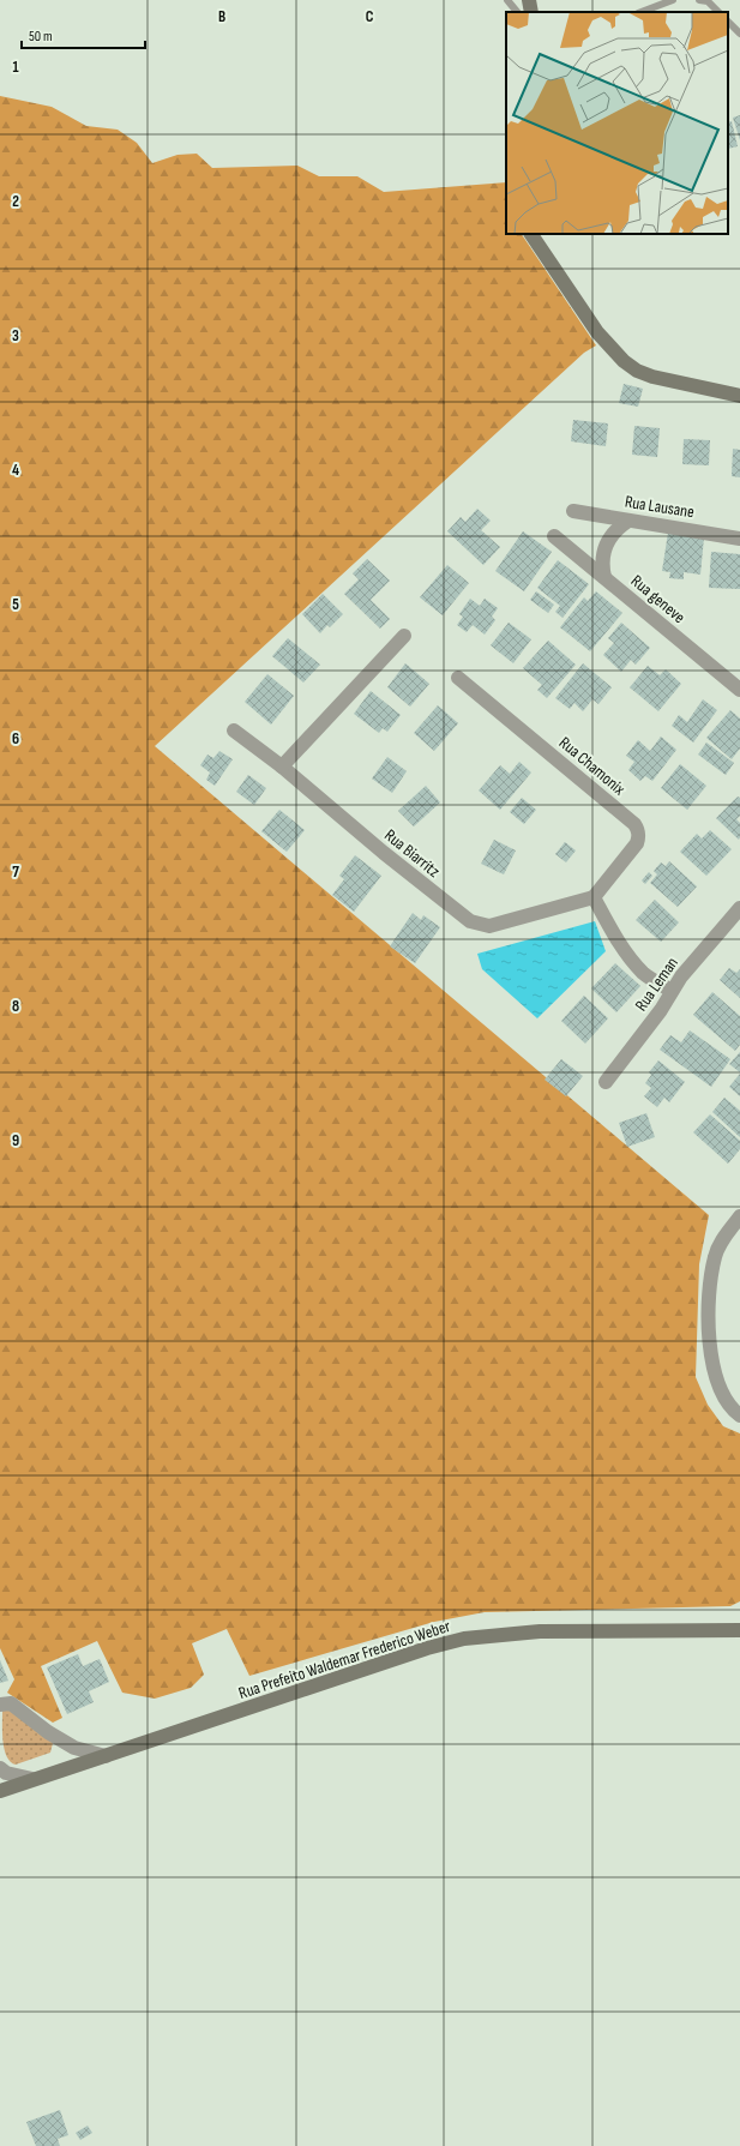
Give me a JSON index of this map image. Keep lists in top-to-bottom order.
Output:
{
  "streets": {
    "main road": ["Rua Prefeito Waldemar Frederico Weber"],
    "street": [
      "Rua Lausane",
      "Rua geneve",
      "Rua Chamonix",
      "Rua Biarritz",
      "Rua Leman"
    ]
  },
  "crossings": [
    ["Rua Chamonix", "Rua Biarritz"]
  ],
  "scale_bar": "50 m",
  "grid": {
    "columns": ["B", "C"],
    "rows": [
      "1",
      "2",
      "3",
      "4",
      "5",
      "6",
      "7",
      "8",
      "9"
    ]
  }
}
